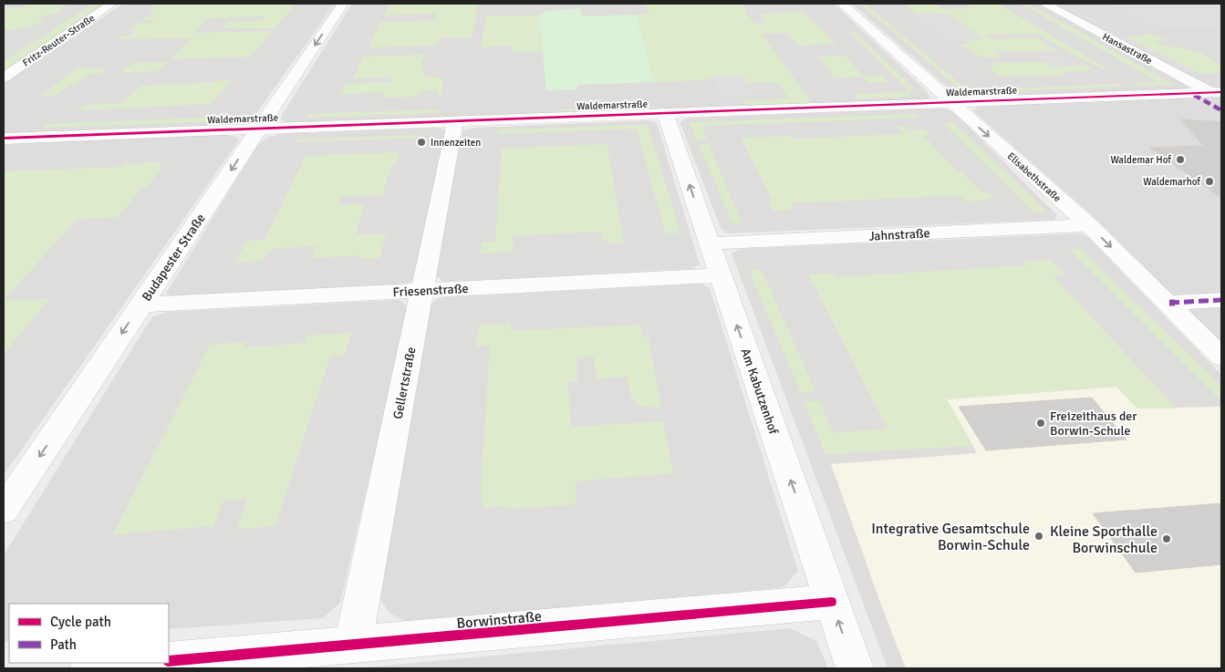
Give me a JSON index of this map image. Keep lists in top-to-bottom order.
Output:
{
  "streets": {
    "street": [
      "Fritz-Reuter-Straße",
      "Hansastraße",
      "Waldemarstraße",
      "Elisabethstraße",
      "Jahnstraße",
      "Budapester Straße",
      "Friesenstraße",
      "Gellertstraße",
      "Am Kabutzenhof",
      "Borwinstraße"
    ]
  },
  "crossings": [
    ["Hansastraße", "Waldemarstraße"],
    ["Waldemarstraße", "Elisabethstraße"],
    ["Waldemarstraße", "Budapester Straße"],
    ["Waldemarstraße", "Gellertstraße"],
    ["Waldemarstraße", "Am Kabutzenhof"],
    ["Elisabethstraße", "Jahnstraße"],
    ["Jahnstraße", "Am Kabutzenhof"],
    ["Budapester Straße", "Friesenstraße"],
    ["Friesenstraße", "Gellertstraße"],
    ["Friesenstraße", "Am Kabutzenhof"],
    ["Gellertstraße", "Borwinstraße"],
    ["Am Kabutzenhof", "Borwinstraße"]
  ],
  "one_way": ["Elisabethstraße", "Budapester Straße", "Am Kabutzenhof"],
  "places": [
    "Innenzeiten",
    "Waldemar Hof",
    "Waldemarhof",
    "Freizeithaus der Borwin-Schule",
    "Integrative Gesamtschule Borwin-Schule",
    "Kleine Sporthalle Borwinschule"
  ],
  "legend": ["Cycle path", "Path"]
}
